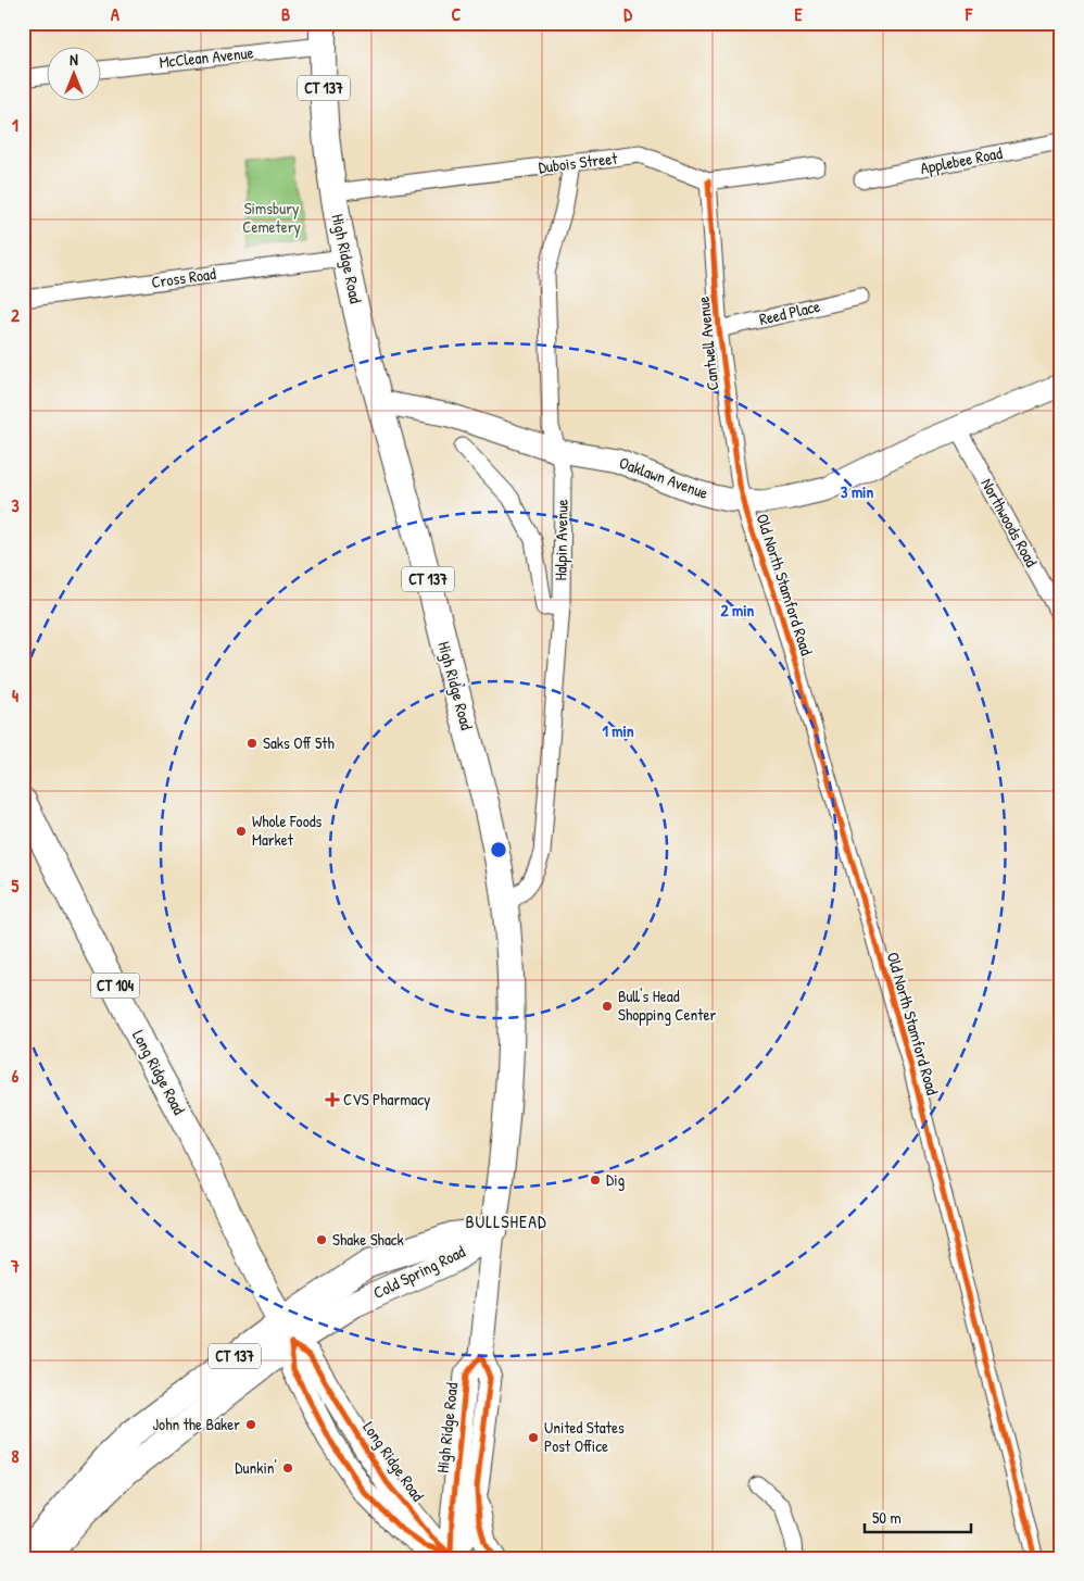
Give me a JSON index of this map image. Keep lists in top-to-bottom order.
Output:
{
  "streets": {
    "main road": [
      "CT 137",
      "High Ridge Road",
      "Oaklawn Avenue",
      "CT 104",
      "Long Ridge Road",
      "Cold Spring Road"
    ],
    "street": [
      "McClean Avenue",
      "Applebee Road",
      "Dubois Street",
      "Cross Road",
      "Reed Place",
      "Cantwell Avenue",
      "Northwoods Road",
      "Halpin Avenue",
      "Old North Stamford Road"
    ]
  },
  "crossings": [
    ["McClean Avenue", "High Ridge Road"],
    ["Dubois Street", "High Ridge Road"],
    ["Dubois Street", "Cantwell Avenue"],
    ["Dubois Street", "Halpin Avenue"],
    ["High Ridge Road", "Cross Road"],
    ["High Ridge Road", "Oaklawn Avenue"],
    ["High Ridge Road", "Halpin Avenue"],
    ["High Ridge Road", "Long Ridge Road"],
    ["High Ridge Road", "Cold Spring Road"],
    ["Reed Place", "Cantwell Avenue"],
    ["Cantwell Avenue", "Oaklawn Avenue"],
    ["Cantwell Avenue", "Old North Stamford Road"],
    ["Oaklawn Avenue", "Northwoods Road"],
    ["Oaklawn Avenue", "Halpin Avenue"],
    ["Oaklawn Avenue", "Old North Stamford Road"],
    ["Long Ridge Road", "Cold Spring Road"]
  ],
  "districts": ["BULLSHEAD"],
  "parks": ["Simsbury Cemetery"],
  "places": {
    "other": [
      "Saks Off 5th",
      "Whole Foods Market",
      "Bull's Head Shopping Center",
      "Dig",
      "Shake Shack",
      "John the Baker",
      "United States Post Office",
      "Dunkin'"
    ],
    "health": ["CVS Pharmacy"]
  },
  "scale_bar": "50 m",
  "north": "top",
  "grid": {
    "columns": [
      "A",
      "B",
      "C",
      "D",
      "E",
      "F"
    ],
    "rows": [
      "1",
      "2",
      "3",
      "4",
      "5",
      "6",
      "7",
      "8"
    ]
  },
  "rings": ["3 min", "2 min", "1 min"]
}
